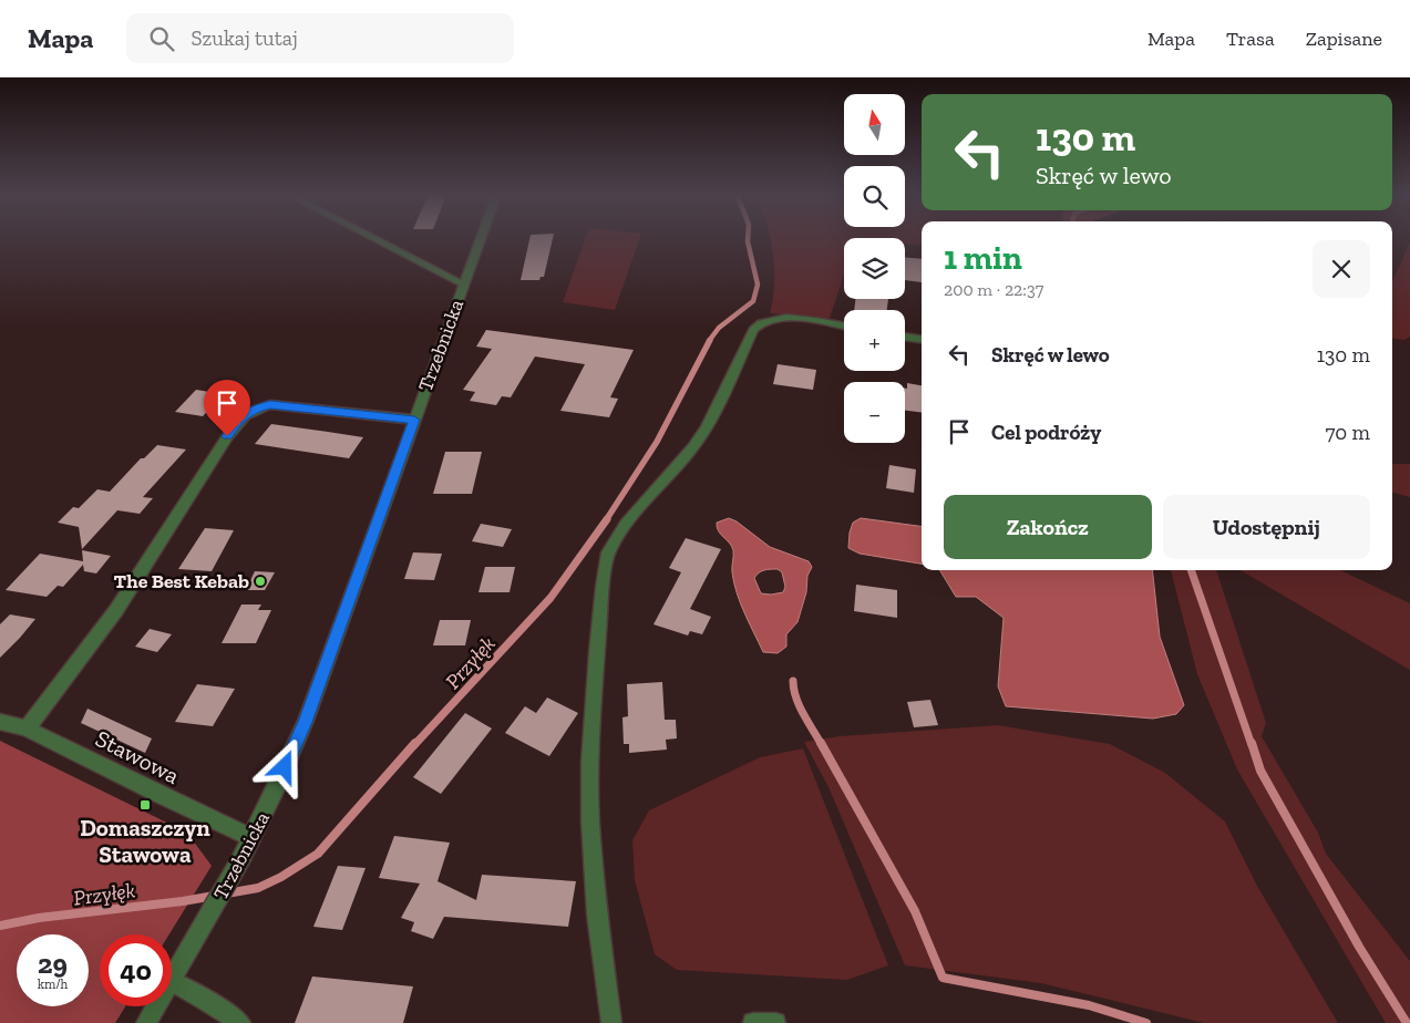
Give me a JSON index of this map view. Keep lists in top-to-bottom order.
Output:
{
  "streets": {
    "street": ["Trzebnicka", "Stawowa"]
  },
  "crossings": [
    ["Trzebnicka", "Stawowa"]
  ],
  "water": ["Przyłęk"],
  "places": {
    "other": ["The Best Kebab"],
    "transit": ["Domaszczyn Stawowa"]
  },
  "north": "top",
  "page": {
    "header": "Mapa",
    "search": "Szukaj tutaj",
    "nav": ["Mapa", "Trasa", "Zapisane"],
    "map_buttons": ["+", "−"],
    "turn": ["130 m", "Skręć w lewo"],
    "heading": ["1 min", "200 m · 22:37"],
    "list": [
      {
        "name": "Skręć w lewo",
        "value": "130 m"
      },
      {
        "name": "Cel podróży",
        "value": "70 m"
      }
    ],
    "buttons": ["Zakończ", "Udostępnij"],
    "speed": "29 km/h",
    "limit": "40"
  }
}
